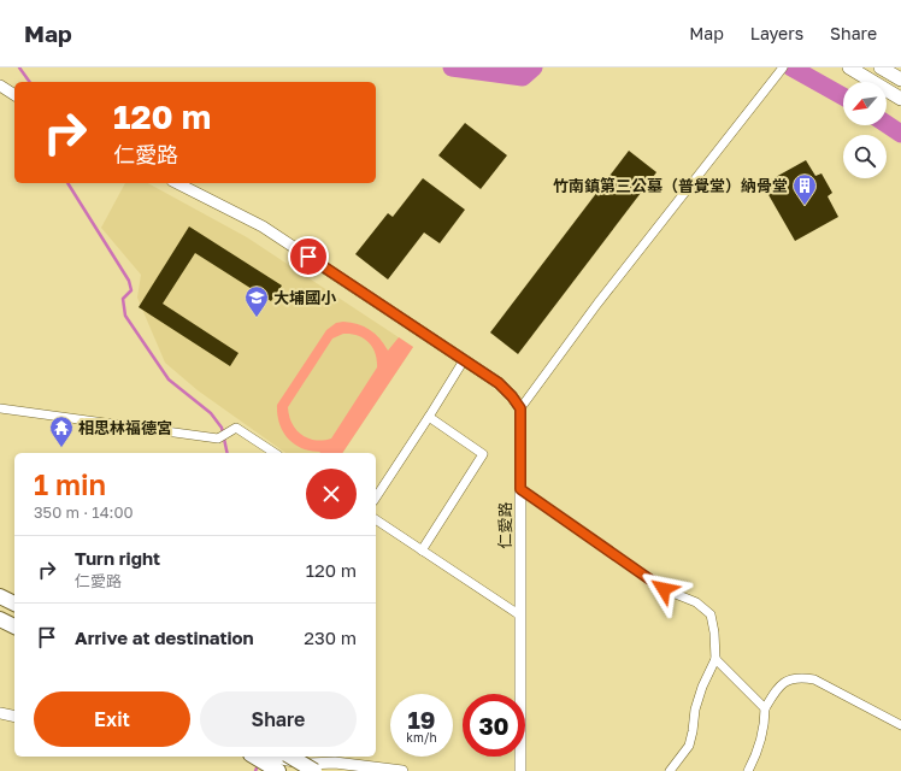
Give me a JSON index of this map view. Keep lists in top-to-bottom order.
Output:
{
  "streets": {
    "street": ["仁愛路"]
  },
  "places": {
    "building": ["竹南鎮第三公墓（普覺堂）納骨堂"],
    "school or university": ["大埔國小"],
    "temple": ["相思林福德宮"]
  },
  "north": "bottom left",
  "page": {
    "header": "Map",
    "nav": ["Map", "Layers", "Share"],
    "turn": ["120 m", "仁愛路"],
    "heading": ["1 min", "350 m · 14:00"],
    "list": [
      {
        "name": "Turn right",
        "note": "仁愛路",
        "value": "120 m"
      },
      {
        "name": "Arrive at destination",
        "value": "230 m"
      }
    ],
    "buttons": ["Exit", "Share"],
    "speed": "19 km/h",
    "limit": "30"
  }
}
